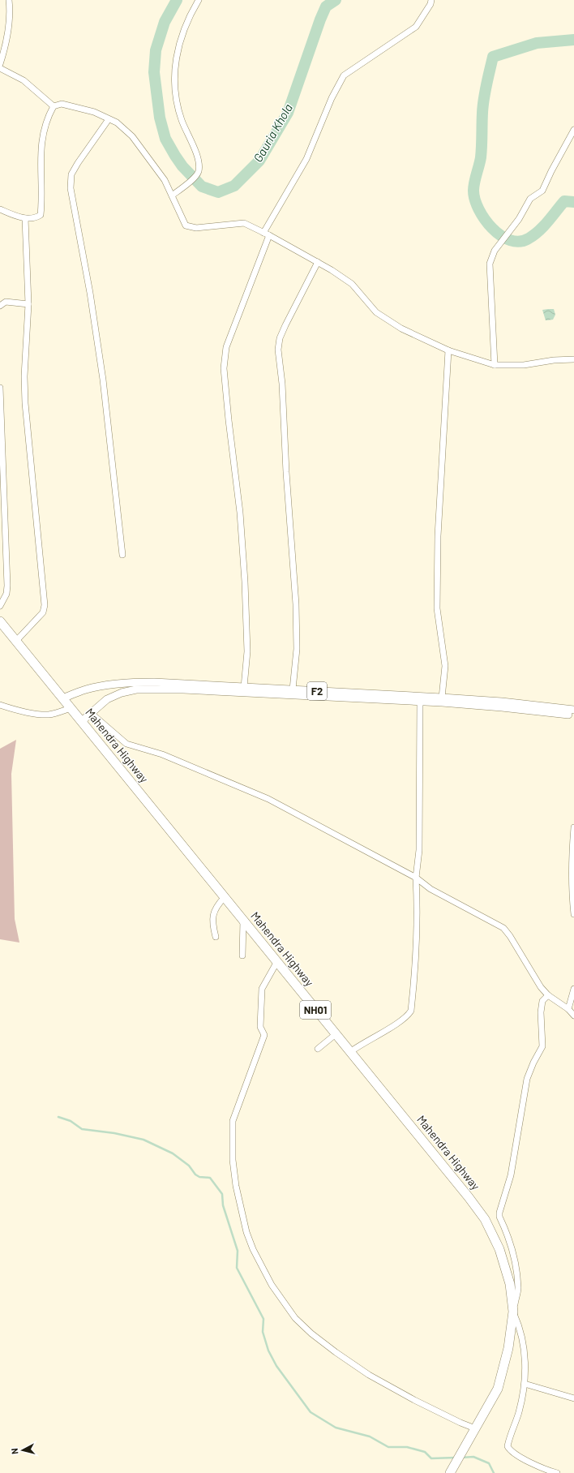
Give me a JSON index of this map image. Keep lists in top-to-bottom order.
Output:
{
  "streets": {
    "highway": ["Mahendra Highway", "NH01"],
    "main road": ["F2"]
  },
  "crossings": [
    ["F2", "Mahendra Highway"]
  ],
  "water": ["Gauria Khola"],
  "north": "left"
}
